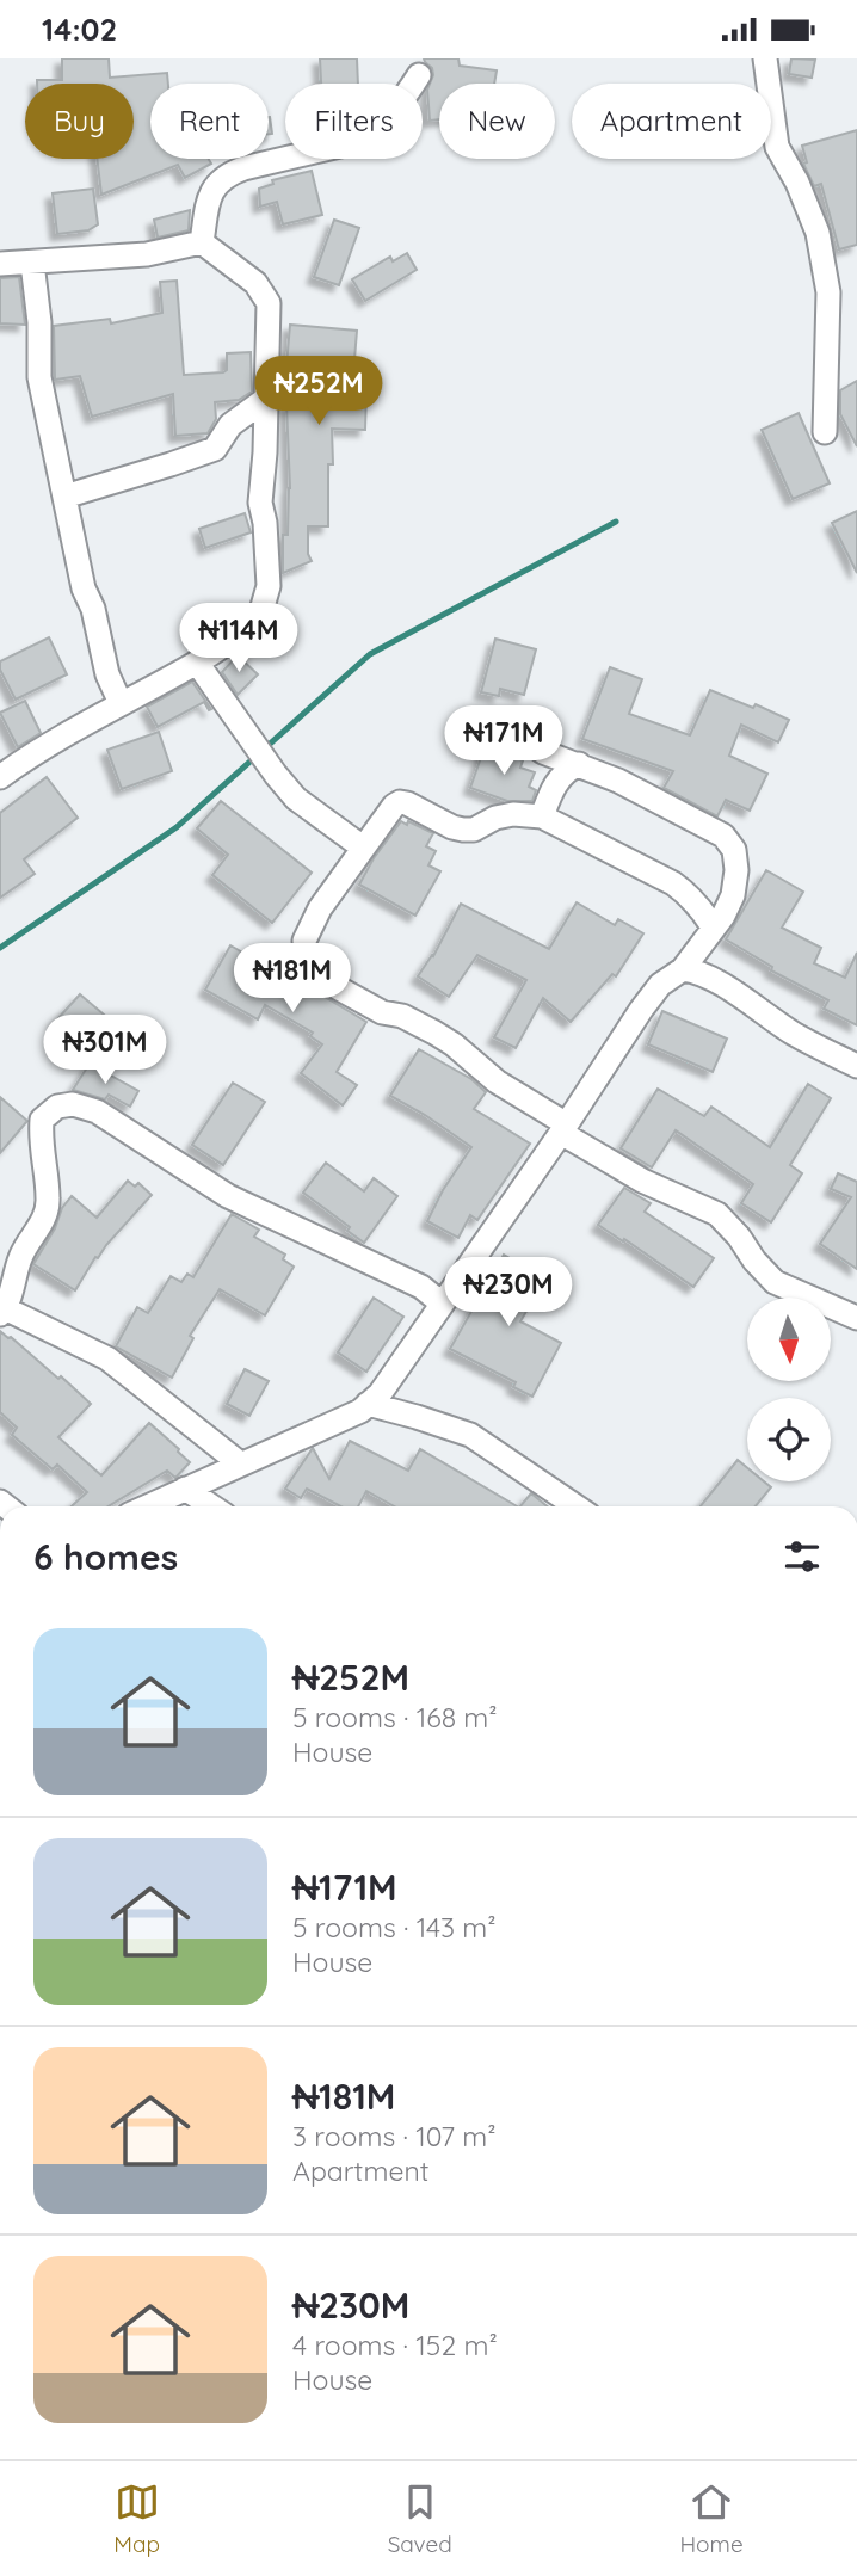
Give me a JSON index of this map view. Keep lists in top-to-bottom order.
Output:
{
  "north": "bottom",
  "page": {
    "status": "14:02",
    "chip": [
      "Buy",
      "Rent",
      "Filters",
      "New",
      "Apartment"
    ],
    "price": [
      "₦252M",
      "₦114M",
      "₦171M",
      "₦181M",
      "₦301M",
      "₦230M"
    ],
    "heading": "6 homes",
    "list": [
      {
        "name": "₦252M",
        "note": "5 rooms · 168 m² · House"
      },
      {
        "name": "₦171M",
        "note": "5 rooms · 143 m² · House"
      },
      {
        "name": "₦181M",
        "note": "3 rooms · 107 m² · Apartment"
      },
      {
        "name": "₦230M",
        "note": "4 rooms · 152 m² · House"
      }
    ],
    "tabs": ["Map", "Saved", "Home"]
  }
}
